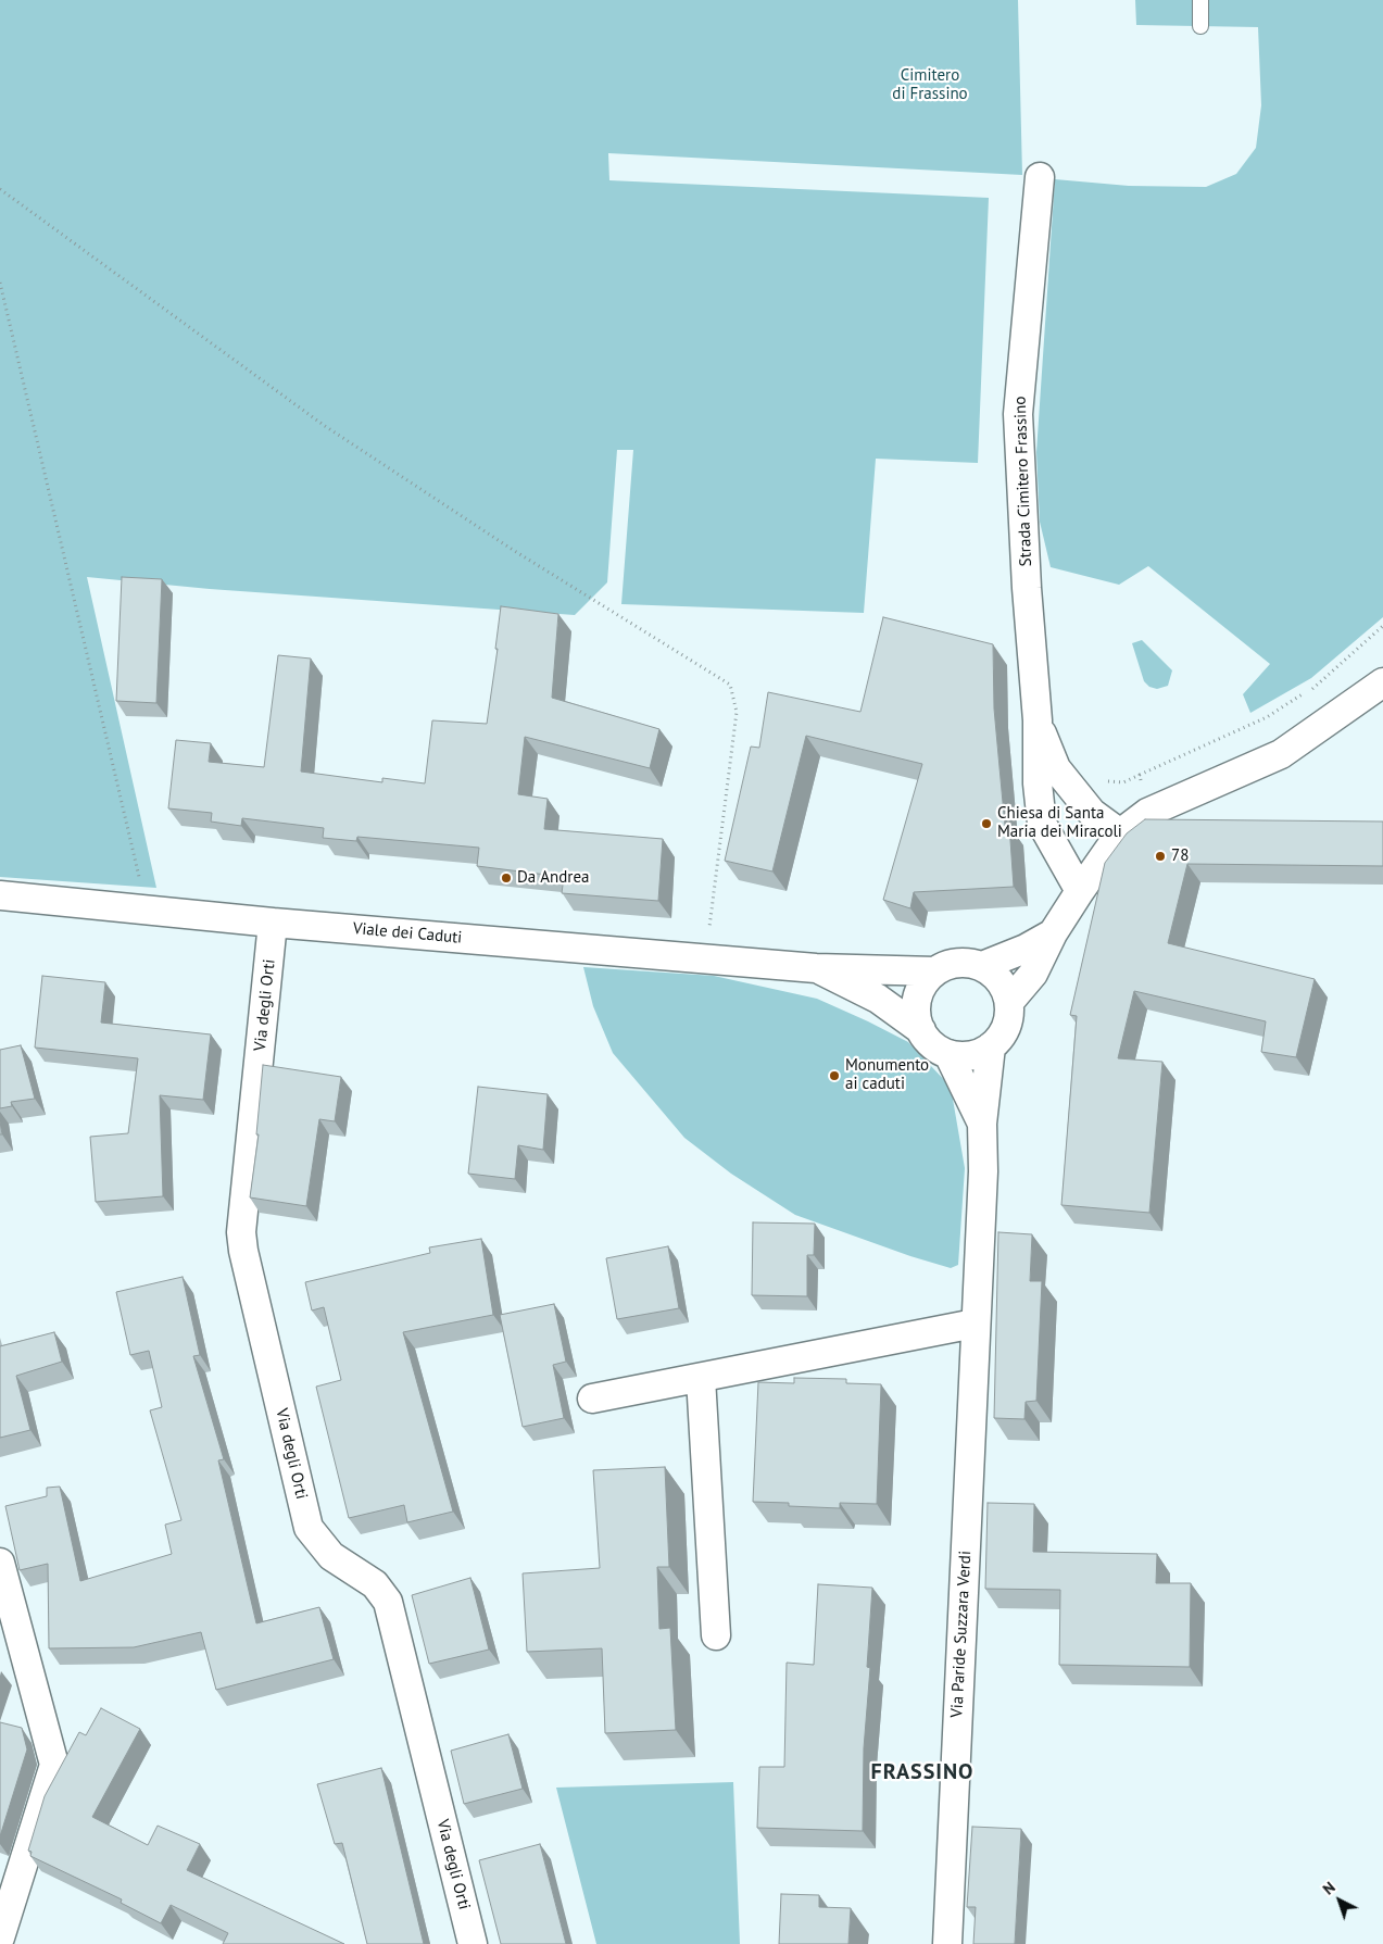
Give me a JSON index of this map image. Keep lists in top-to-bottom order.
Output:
{
  "streets": {
    "street": [
      "Strada Cimitero Frassino",
      "Viale dei Caduti",
      "Via degli Orti",
      "Via Paride Suzzara Verdi"
    ]
  },
  "crossings": [
    ["Viale dei Caduti", "Via degli Orti"],
    ["Viale dei Caduti", "Via Paride Suzzara Verdi"]
  ],
  "districts": ["FRASSINO"],
  "parks": ["Cimitero di Frassino"],
  "places": [
    "Chiesa di Santa Maria dei Miracoli",
    "78",
    "Da Andrea",
    "Monumento ai caduti"
  ],
  "north": "top left"
}
